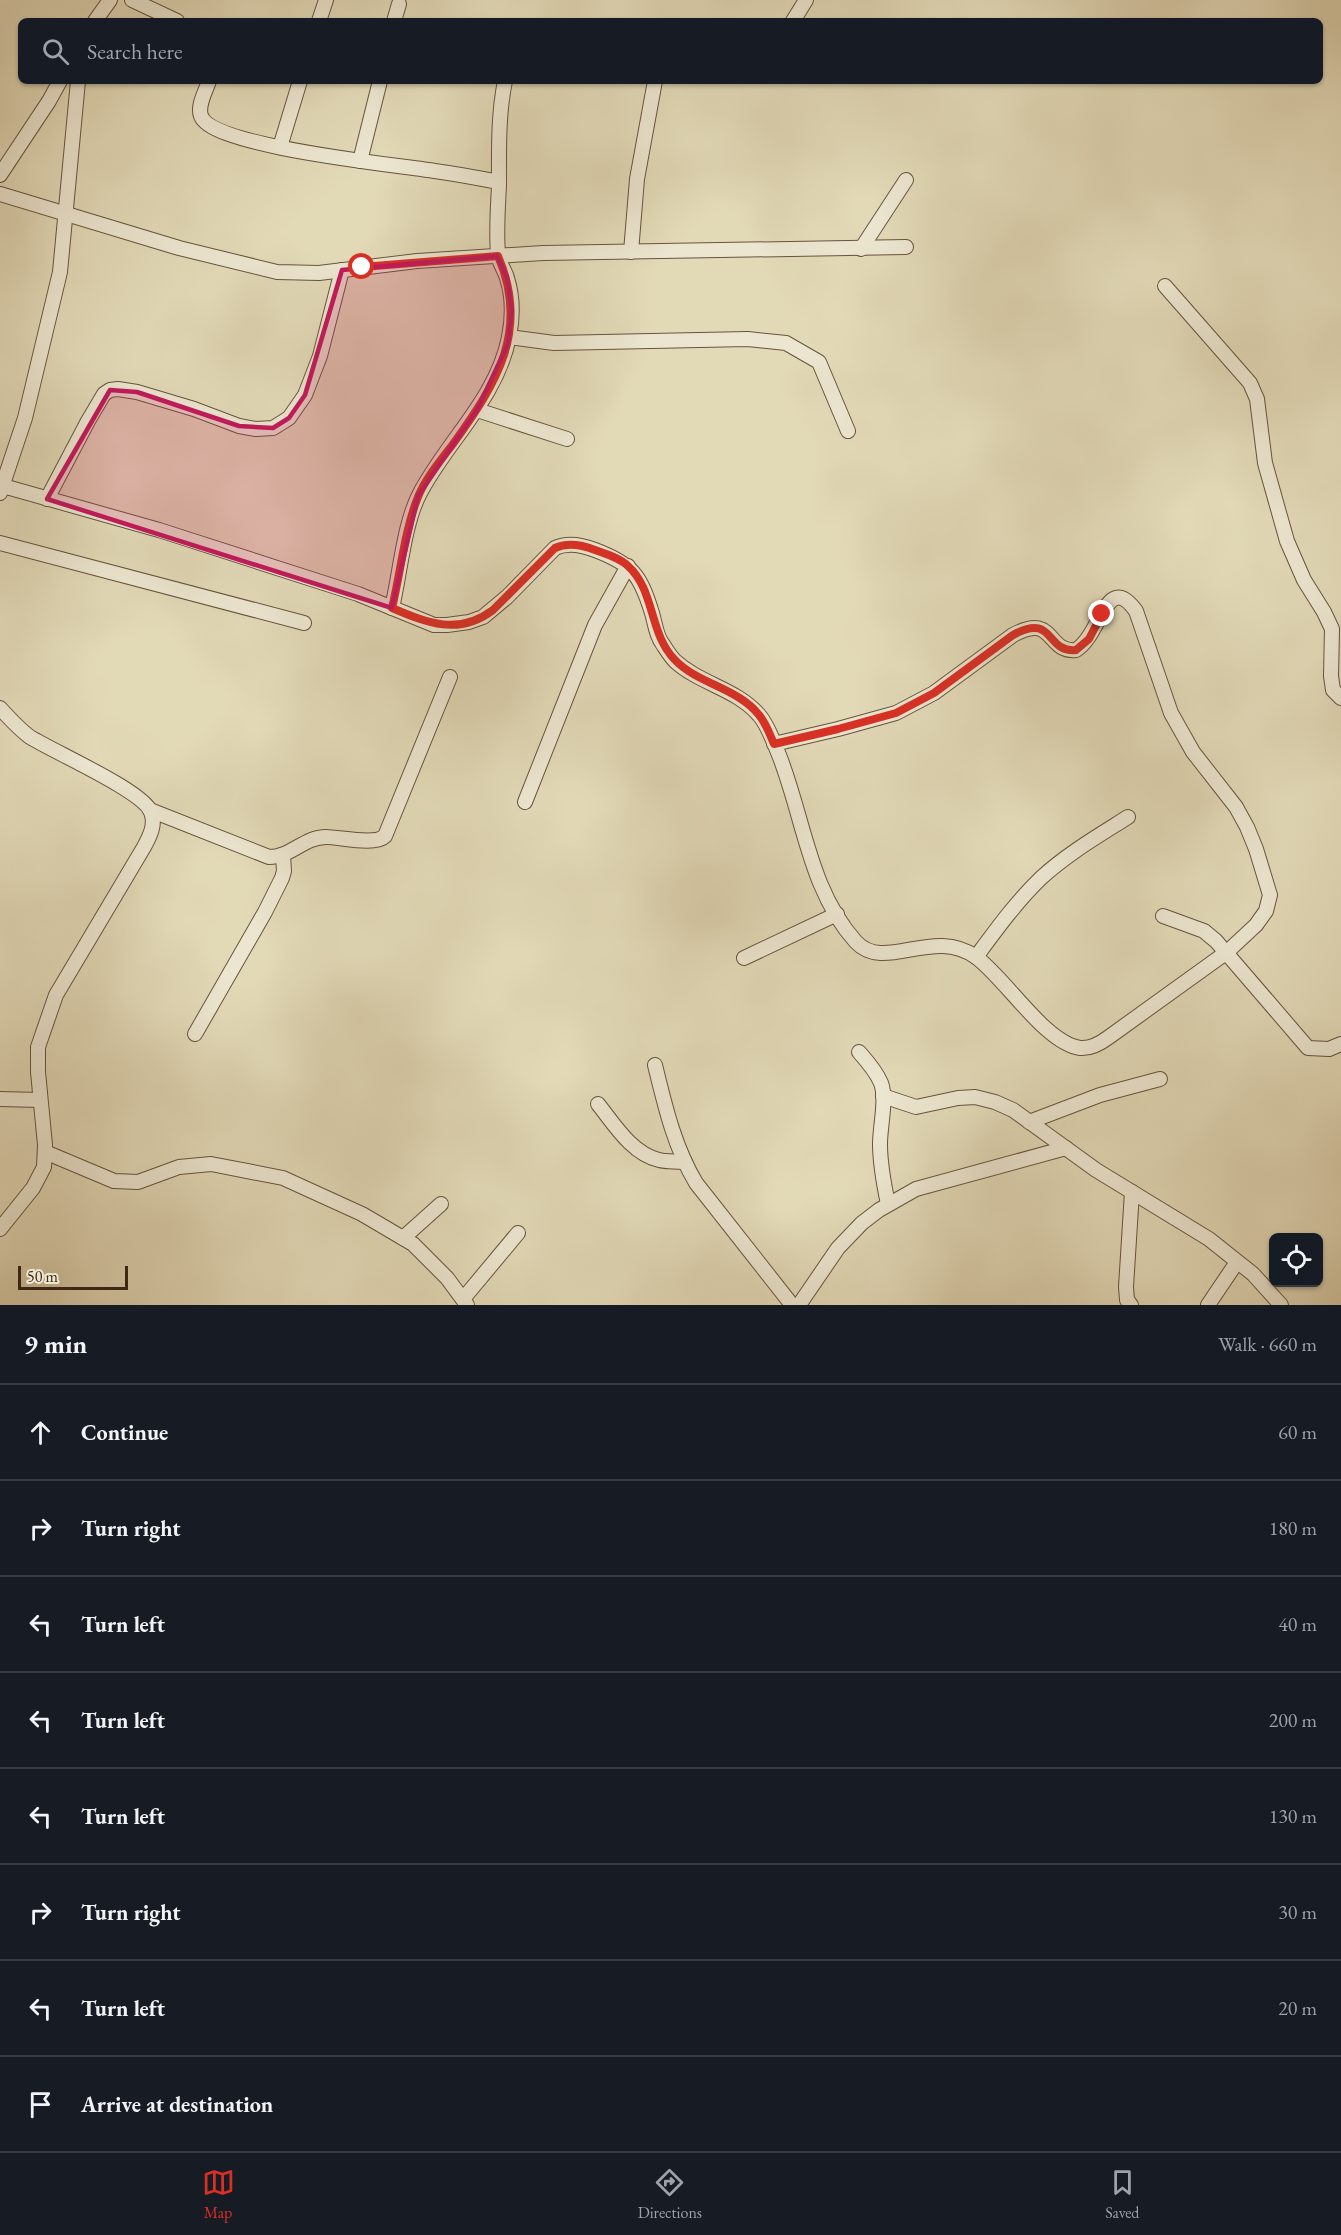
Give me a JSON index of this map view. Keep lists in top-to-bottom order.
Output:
{
  "scale_bar": "50 m",
  "page": {
    "search": "Search here",
    "scale": "50 m",
    "heading": ["9 min", "Walk · 660 m"],
    "list": [
      ["Continue", "60 m"],
      ["Turn right", "180 m"],
      ["Turn left", "40 m"],
      ["Turn left", "200 m"],
      ["Turn left", "130 m"],
      ["Turn right", "30 m"],
      ["Turn left", "20 m"],
      "Arrive at destination"
    ],
    "nav": ["Map", "Directions", "Saved"]
  }
}
